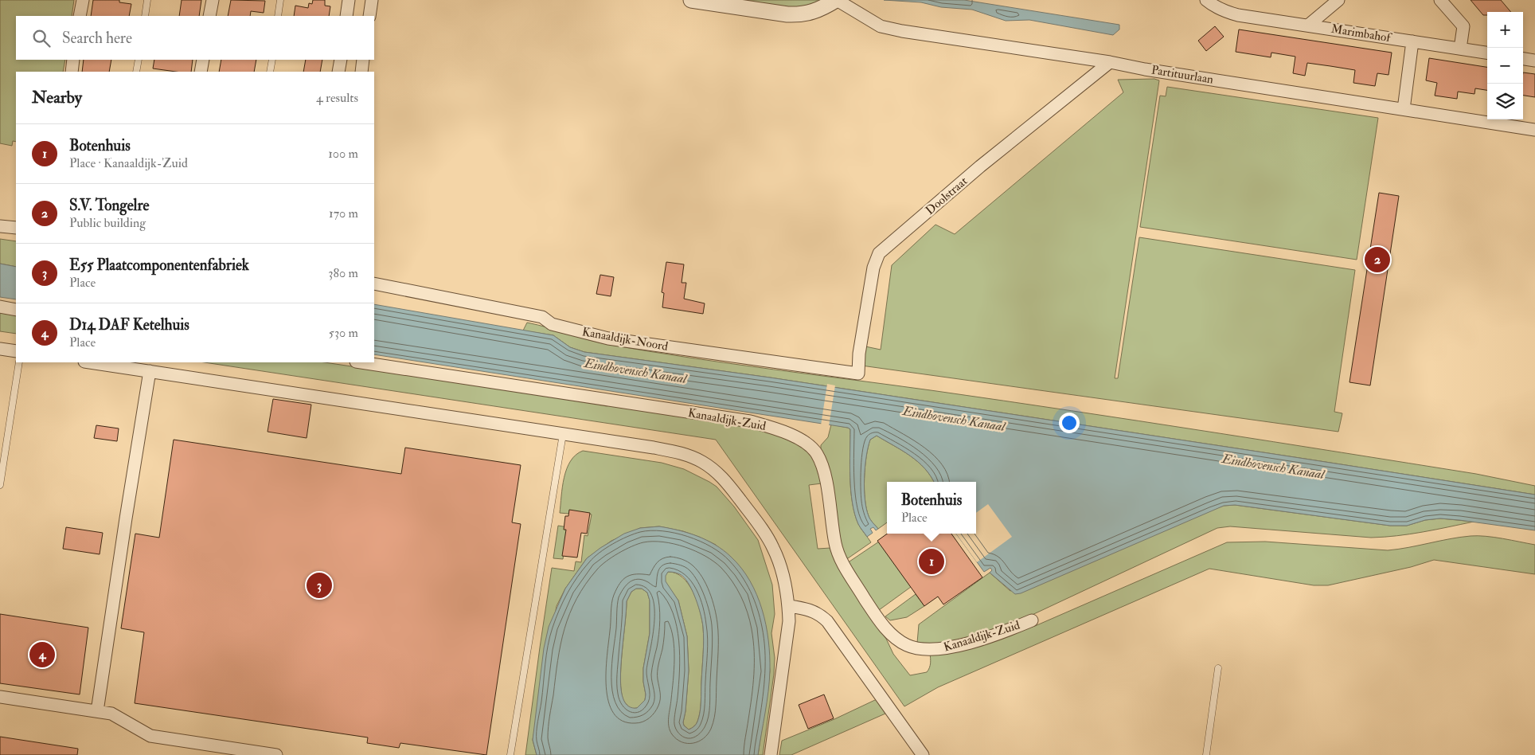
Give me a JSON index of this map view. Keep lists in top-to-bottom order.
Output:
{
  "streets": {
    "street": [
      "Marimbahof",
      "Partituurlaan",
      "Doolstraat",
      "Kanaaldijk-Noord",
      "Kanaaldijk-Zuid"
    ]
  },
  "crossings": [
    ["Partituurlaan", "Doolstraat"],
    ["Doolstraat", "Kanaaldijk-Noord"]
  ],
  "water": ["Eindhovensch Kanaal"],
  "page": {
    "map_buttons": ["+", "−"],
    "search": "Search here",
    "heading": ["Nearby", "4 results"],
    "list": [
      {
        "mark": "1",
        "name": "Botenhuis",
        "note": "Place · Kanaaldijk-Zuid",
        "value": "100 m"
      },
      {
        "mark": "2",
        "name": "S.V. Tongelre",
        "note": "Public building",
        "value": "170 m"
      },
      {
        "mark": "3",
        "name": "E55 Plaatcomponentenfabriek",
        "note": "Place",
        "value": "380 m"
      },
      {
        "mark": "4",
        "name": "D14 DAF Ketelhuis",
        "note": "Place",
        "value": "530 m"
      }
    ],
    "pins": [
      "2",
      "1",
      "3",
      "4"
    ],
    "popup": ["Botenhuis", "Place"]
  }
}
